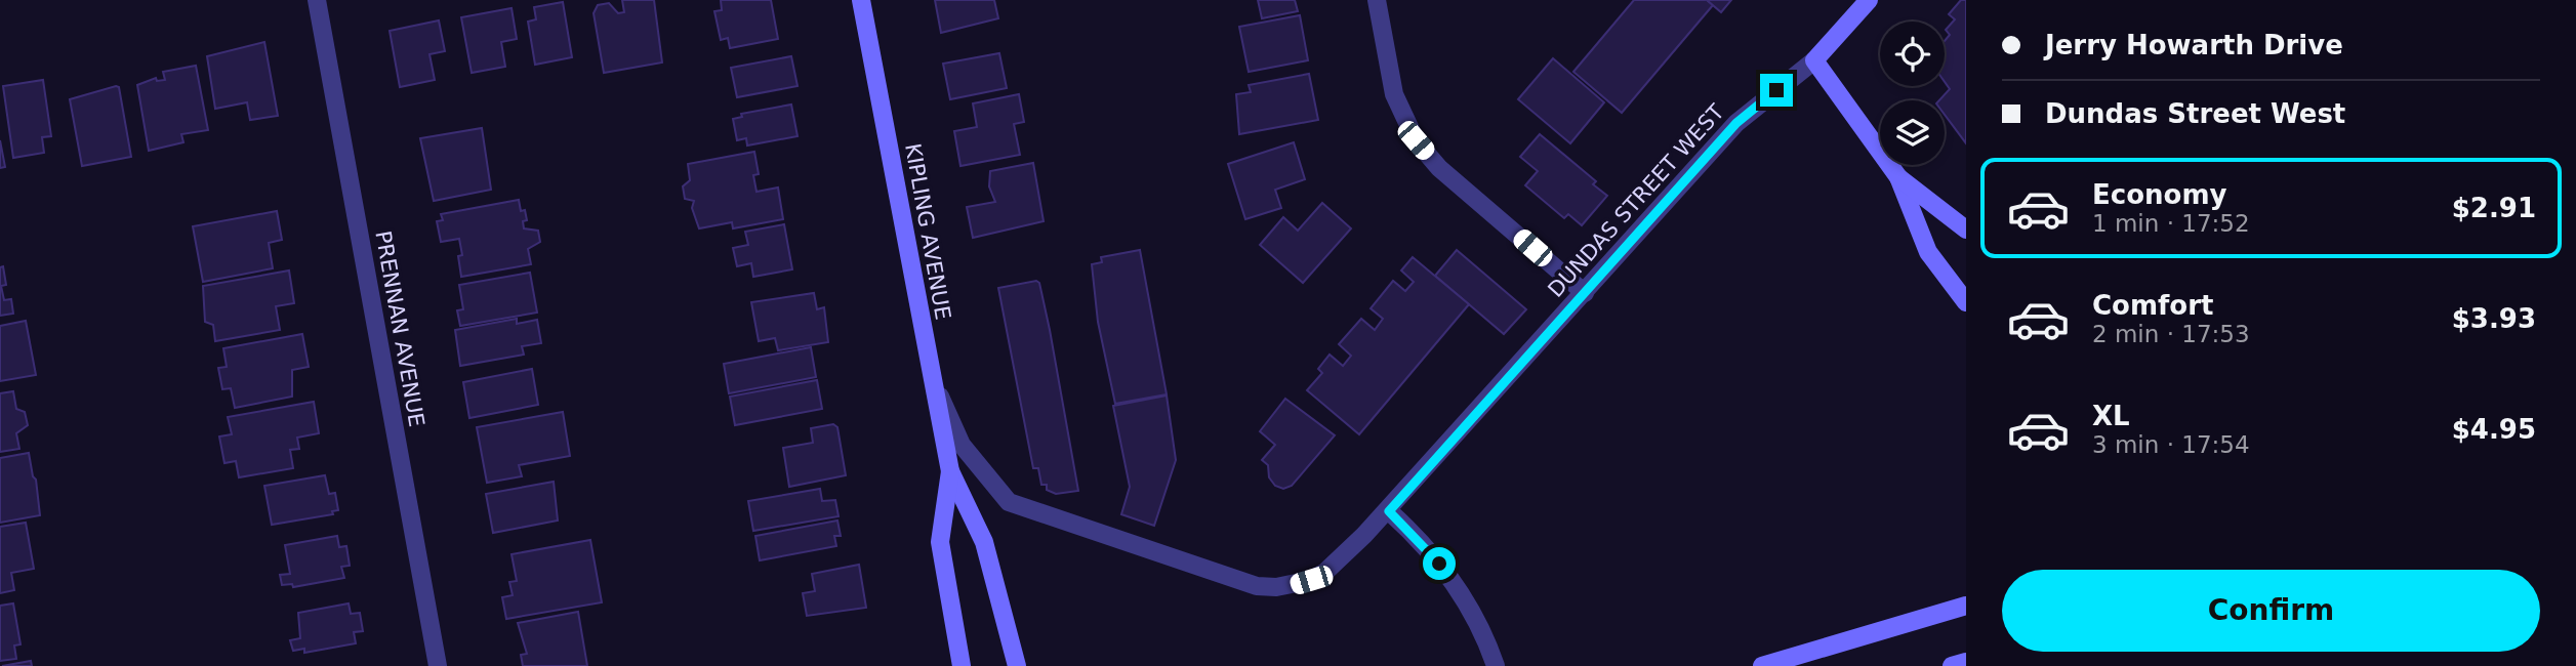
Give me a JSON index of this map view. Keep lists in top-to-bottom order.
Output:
{
  "streets": {
    "main road": ["DUNDAS STREET WEST", "KIPLING AVENUE"],
    "street": ["PRENNAN AVENUE"]
  },
  "crossings": [
    ["DUNDAS STREET WEST", "KIPLING AVENUE"]
  ],
  "page": {
    "banner": ["Jerry Howarth Drive", "Dundas Street West"],
    "list": [
      {
        "name": "Economy",
        "note": "1 min · 17:52",
        "value": "$2.91"
      },
      {
        "name": "Comfort",
        "note": "2 min · 17:53",
        "value": "$3.93"
      },
      {
        "name": "XL",
        "note": "3 min · 17:54",
        "value": "$4.95"
      }
    ],
    "buttons": "Confirm"
  }
}
